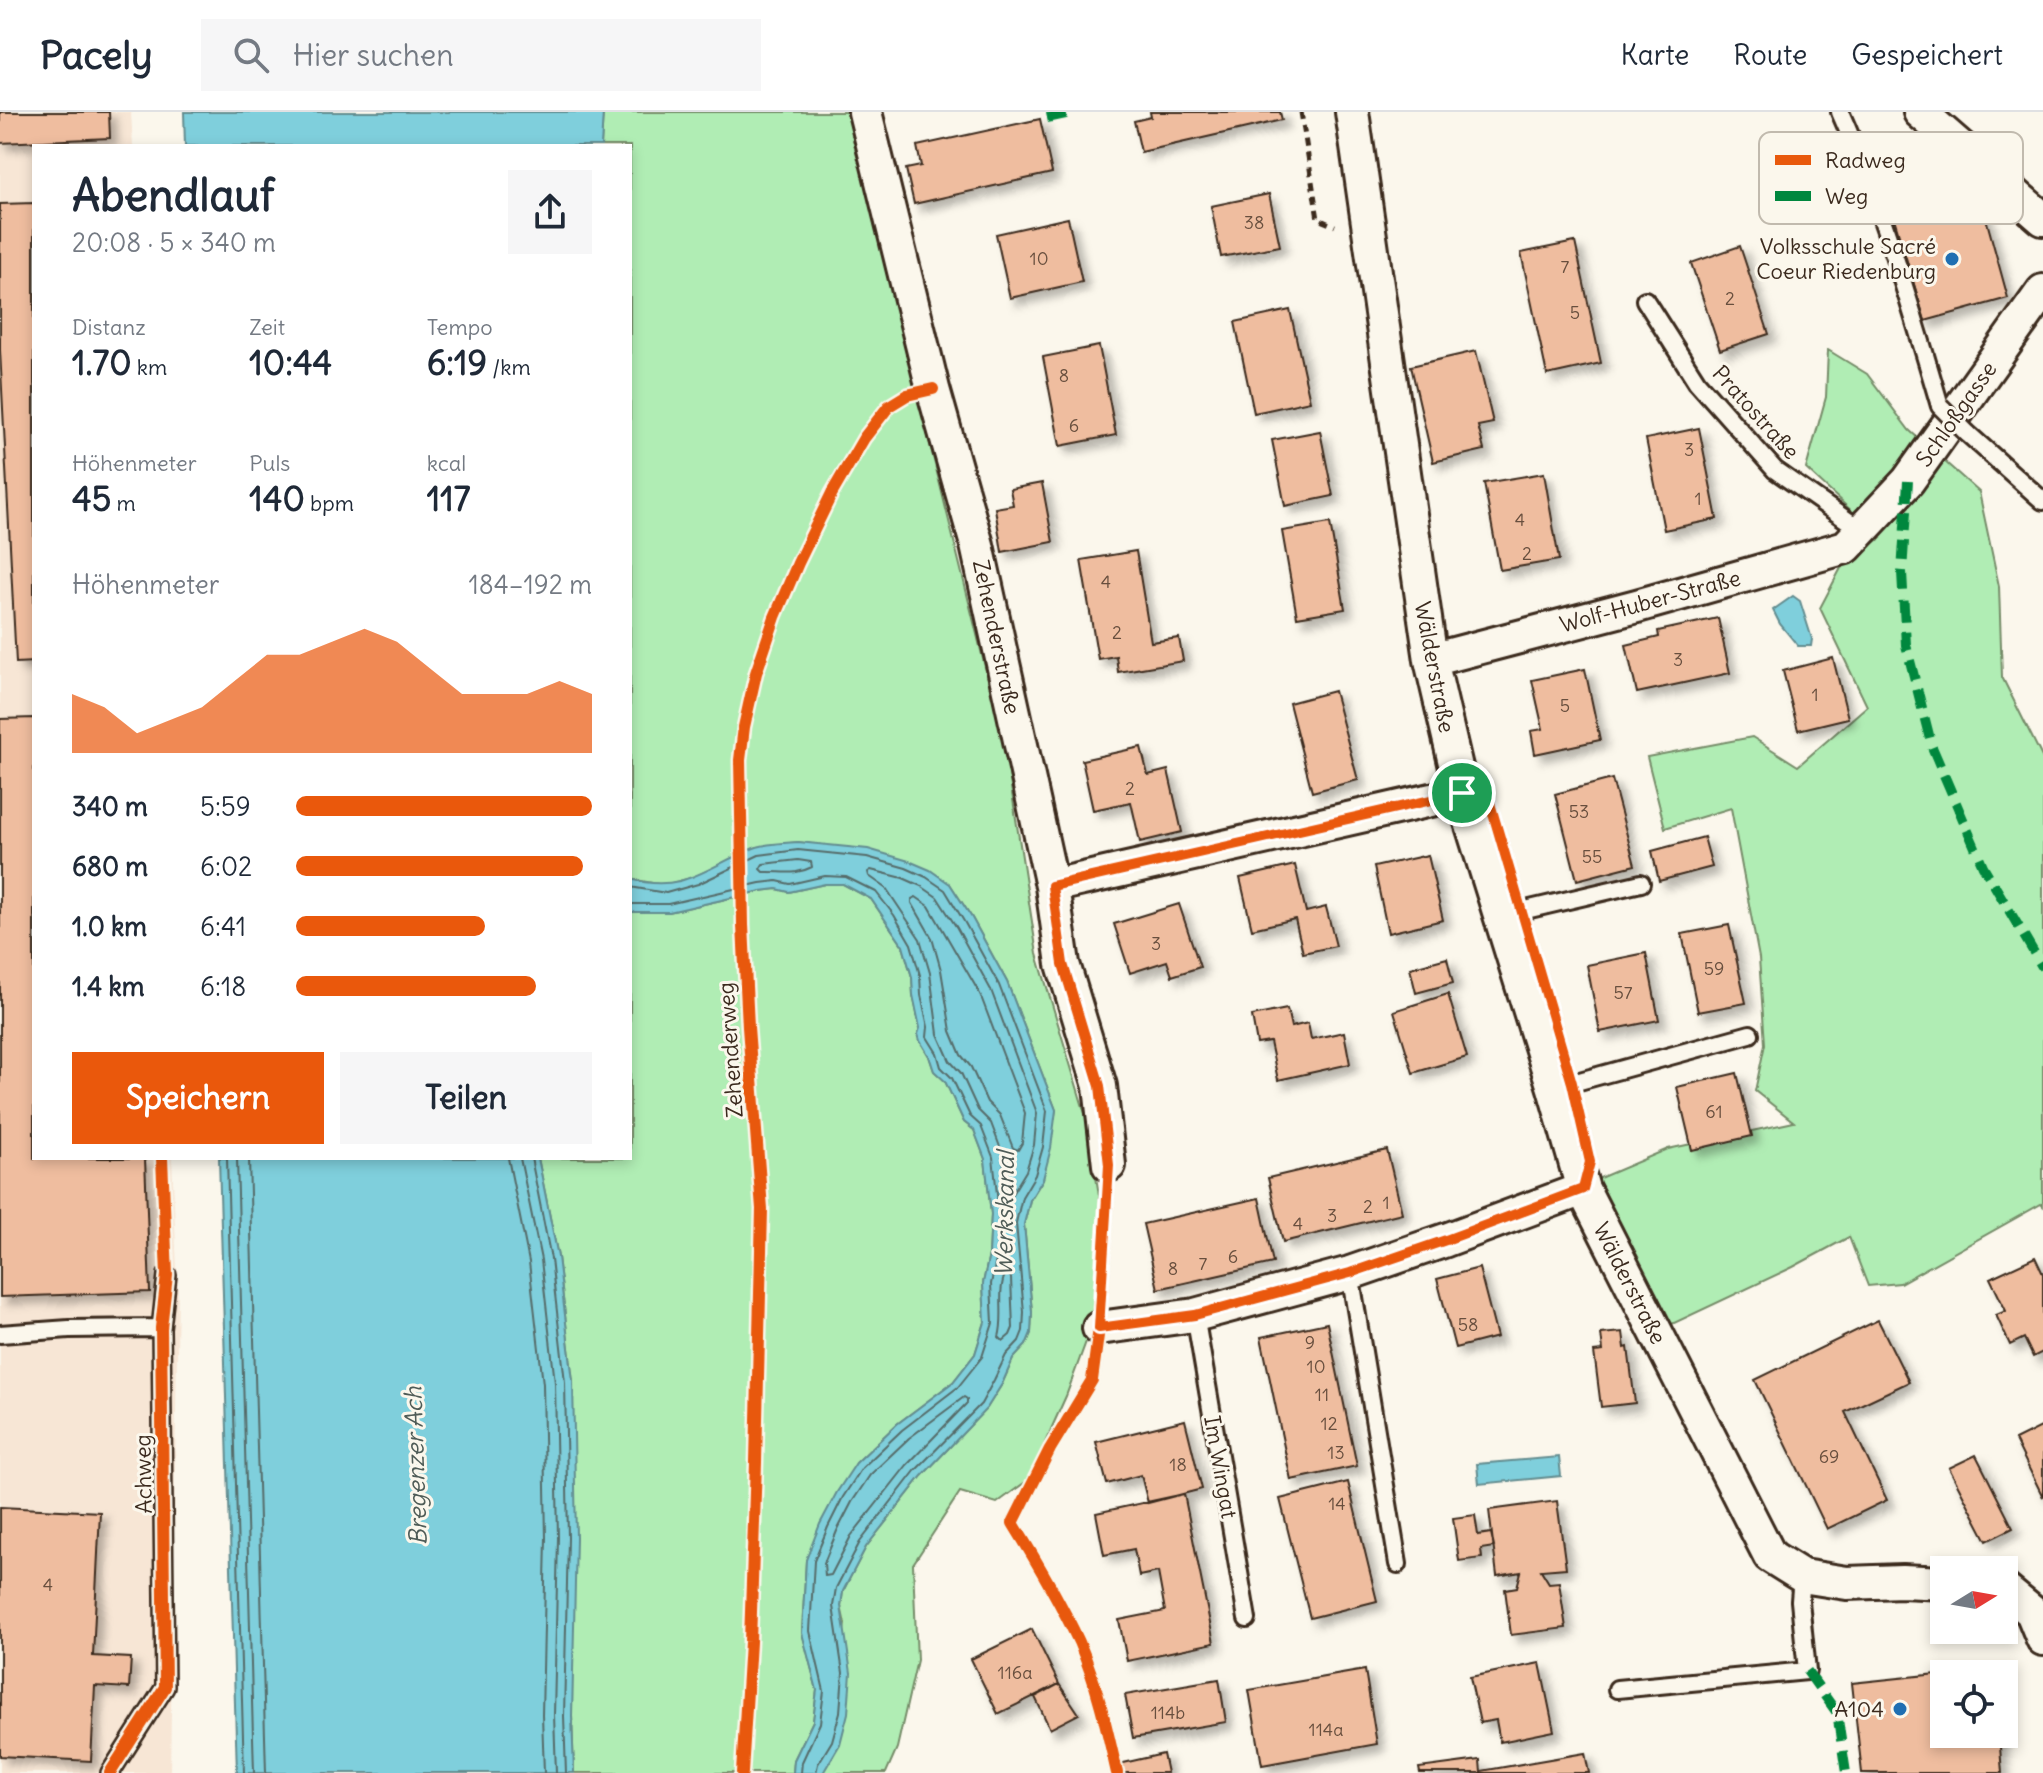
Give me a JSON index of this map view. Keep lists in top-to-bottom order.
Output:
{
  "streets": {
    "street": [
      "Schloßgasse",
      "Wolf-Huber-Straße",
      "Zehenderstraße",
      "Wälderstraße"
    ],
    "lane": ["Pratostraße", "Im Wingat", "Achweg"],
    "cycle path": ["Zehenderweg"]
  },
  "crossings": [
    ["Pratostraße", "Schloßgasse"],
    ["Pratostraße", "Wolf-Huber-Straße"],
    ["Schloßgasse", "Wolf-Huber-Straße"],
    ["Wolf-Huber-Straße", "Wälderstraße"]
  ],
  "water": ["Werkskanal", "Bregenzer Ach"],
  "places": ["Volksschule Sacré Coeur Riedenburg", "A104"],
  "house_numbers": [
    "38",
    "10",
    "7",
    "2",
    "5",
    "8",
    "6",
    "3",
    "1",
    "4",
    "2",
    "4",
    "2",
    "3",
    "1",
    "5",
    "2",
    "53",
    "55",
    "3",
    "59",
    "57",
    "61",
    "1",
    "2",
    "3",
    "4",
    "6",
    "7",
    "8",
    "58",
    "9",
    "10",
    "11",
    "12",
    "13",
    "69",
    "18",
    "14",
    "4",
    "116a",
    "114b",
    "114a"
  ],
  "legend": ["Radweg", "Weg"],
  "north": "right",
  "page": {
    "header": "Pacely",
    "search": "Hier suchen",
    "nav": ["Karte", "Route", "Gespeichert"],
    "heading": ["Abendlauf", "20:08 · 5 × 340 m"],
    "stats": [
      ["Distanz", "1.70 km"],
      ["Zeit", "10:44"],
      ["Tempo", "6:19 /km"],
      ["Höhenmeter", "45 m"],
      ["Puls", "140 bpm"],
      ["kcal", "117"]
    ],
    "chart": ["Höhenmeter", "184–192 m"],
    "list": [
      {
        "name": "340 m",
        "note": "5:59"
      },
      {
        "name": "680 m",
        "note": "6:02"
      },
      {
        "name": "1.0 km",
        "note": "6:41"
      },
      {
        "name": "1.4 km",
        "note": "6:18"
      }
    ],
    "buttons": ["Speichern", "Teilen"]
  }
}
